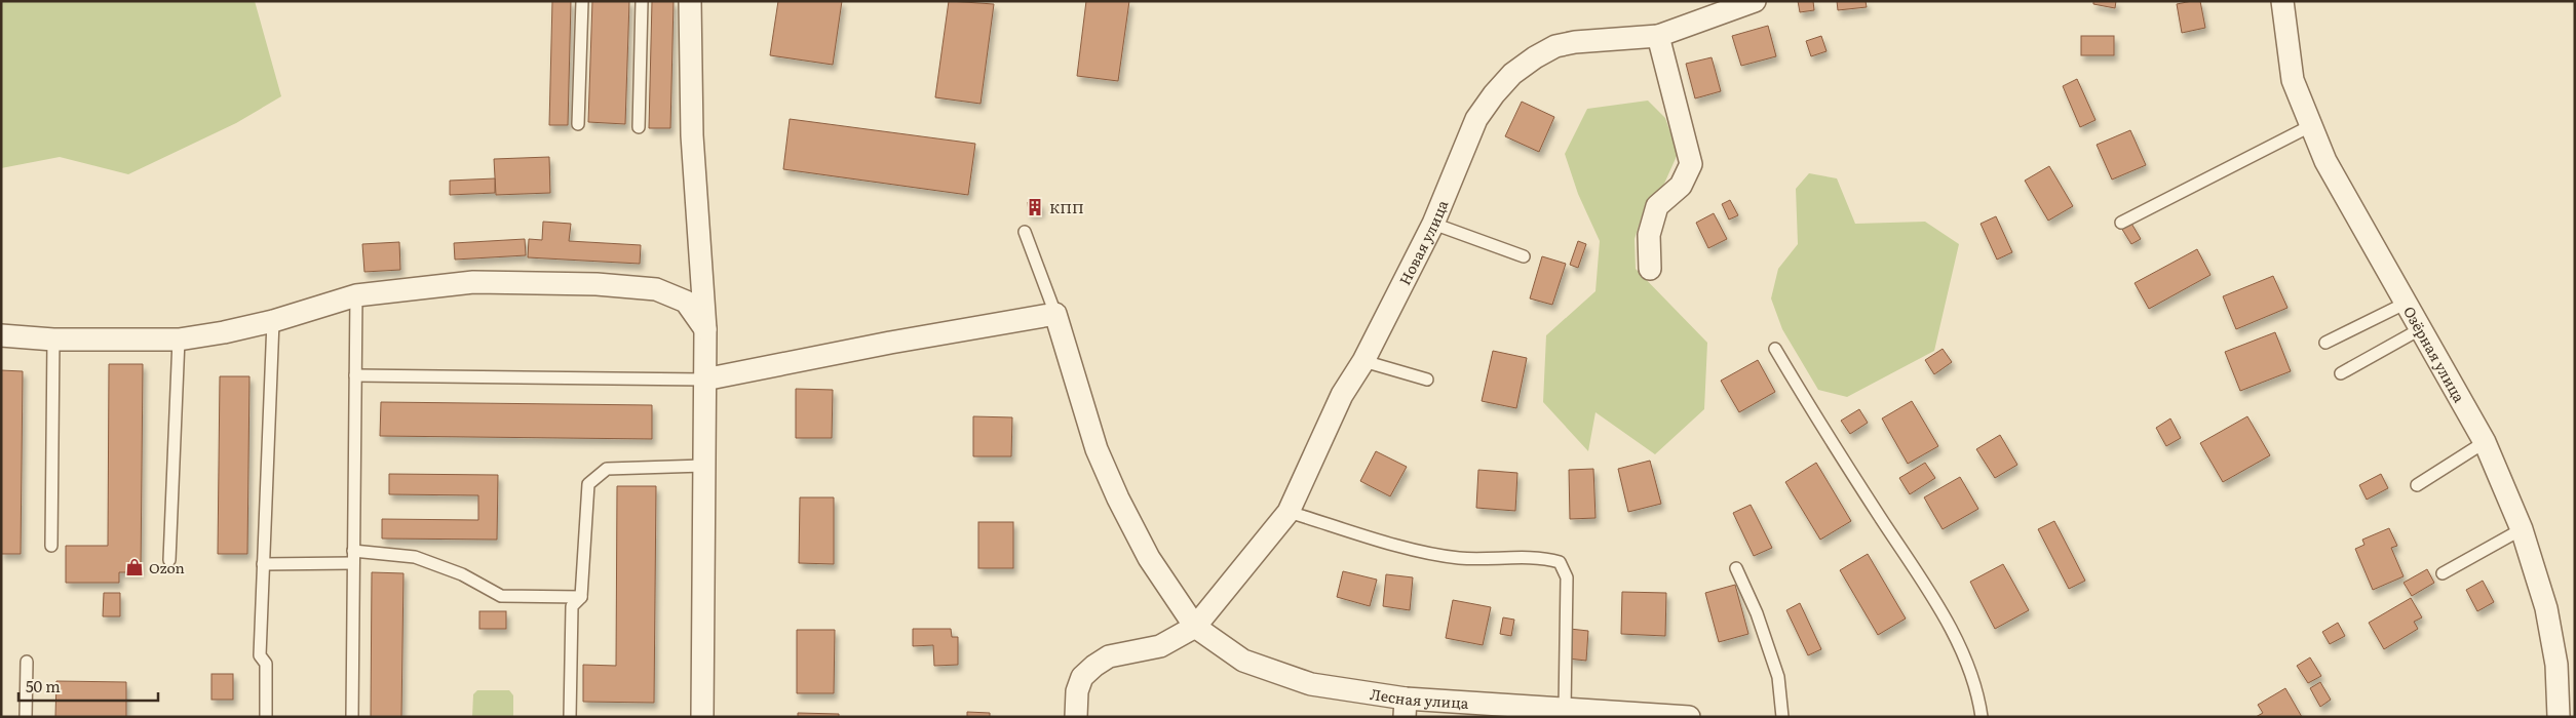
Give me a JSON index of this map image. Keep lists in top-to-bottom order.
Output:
{
  "streets": {
    "street": ["Новая улица", "Озёрная улица", "Лесная улица"]
  },
  "crossings": [
    ["Новая улица", "Лесная улица"]
  ],
  "places": {
    "building": ["КПП"],
    "shop": ["Ozon"]
  },
  "scale_bar": "50 m"
}
